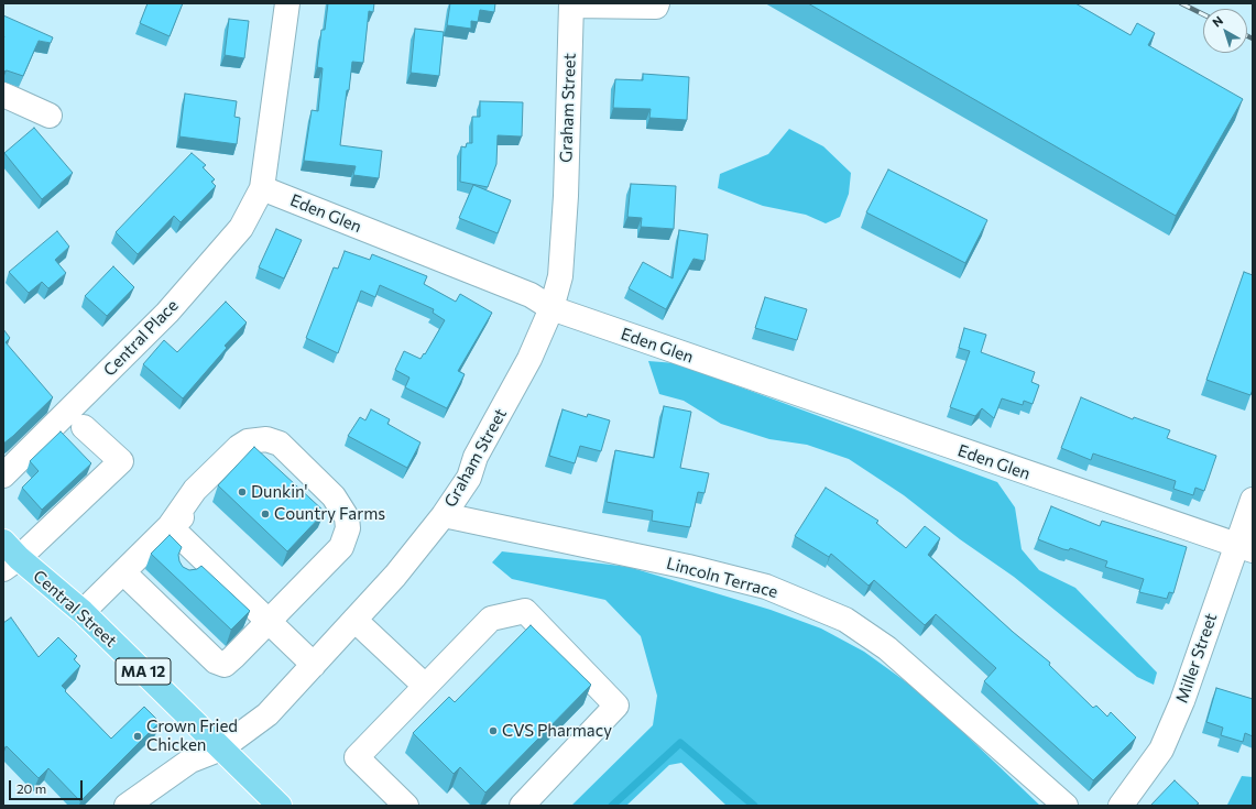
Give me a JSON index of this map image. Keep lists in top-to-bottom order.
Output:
{
  "streets": {
    "main road": ["Central Street", "MA 12"],
    "street": [
      "Graham Street",
      "Eden Glen",
      "Central Place",
      "Lincoln Terrace",
      "Miller Street"
    ]
  },
  "crossings": [
    ["Graham Street", "Eden Glen"],
    ["Graham Street", "Lincoln Terrace"],
    ["Graham Street", "Central Street"],
    ["Eden Glen", "Central Place"],
    ["Eden Glen", "Miller Street"]
  ],
  "places": [
    "Dunkin'",
    "Country Farms",
    "CVS Pharmacy",
    "Crown Fried Chicken"
  ],
  "scale_bar": "20 m",
  "north": "top left"
}
